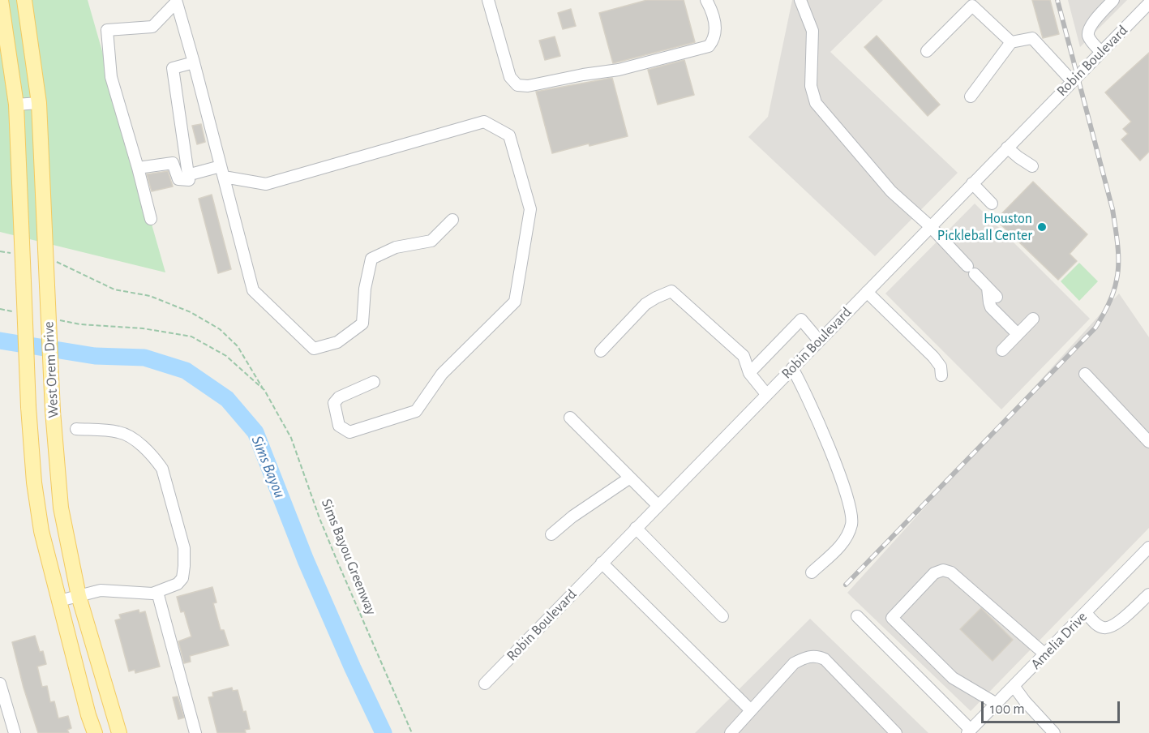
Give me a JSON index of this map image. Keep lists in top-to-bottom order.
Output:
{
  "streets": {
    "main road": ["West Orem Drive"],
    "street": ["Robin Boulevard", "Amelia Drive"],
    "path": ["Sims Bayou Greenway"]
  },
  "crossings": [
    ["West Orem Drive", "Sims Bayou Greenway"]
  ],
  "water": ["Sims Bayou"],
  "places": ["Houston Pickleball Center"],
  "scale_bar": "100 m"
}
